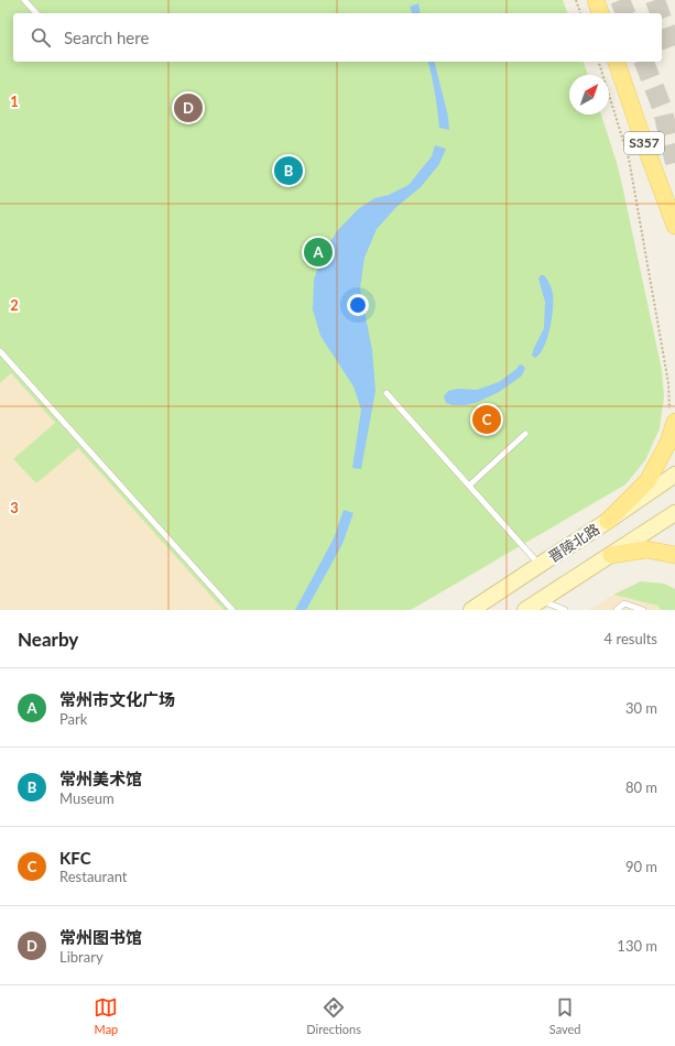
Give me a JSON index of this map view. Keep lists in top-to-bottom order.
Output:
{
  "streets": {
    "main road": ["S357", "晋陵北路"]
  },
  "north": "top right",
  "page": {
    "search": "Search here",
    "pins": [
      "D",
      "B",
      "A",
      "C"
    ],
    "heading": ["Nearby", "4 results"],
    "list": [
      {
        "mark": "A",
        "name": "常州市文化广场",
        "note": "Park",
        "value": "30 m"
      },
      {
        "mark": "B",
        "name": "常州美术馆",
        "note": "Museum",
        "value": "80 m"
      },
      {
        "mark": "C",
        "name": "KFC",
        "note": "Restaurant",
        "value": "90 m"
      },
      {
        "mark": "D",
        "name": "常州图书馆",
        "note": "Library",
        "value": "130 m"
      }
    ],
    "nav": ["Map", "Directions", "Saved"]
  },
  "grid": {
    "rows": ["1", "2", "3"]
  }
}
